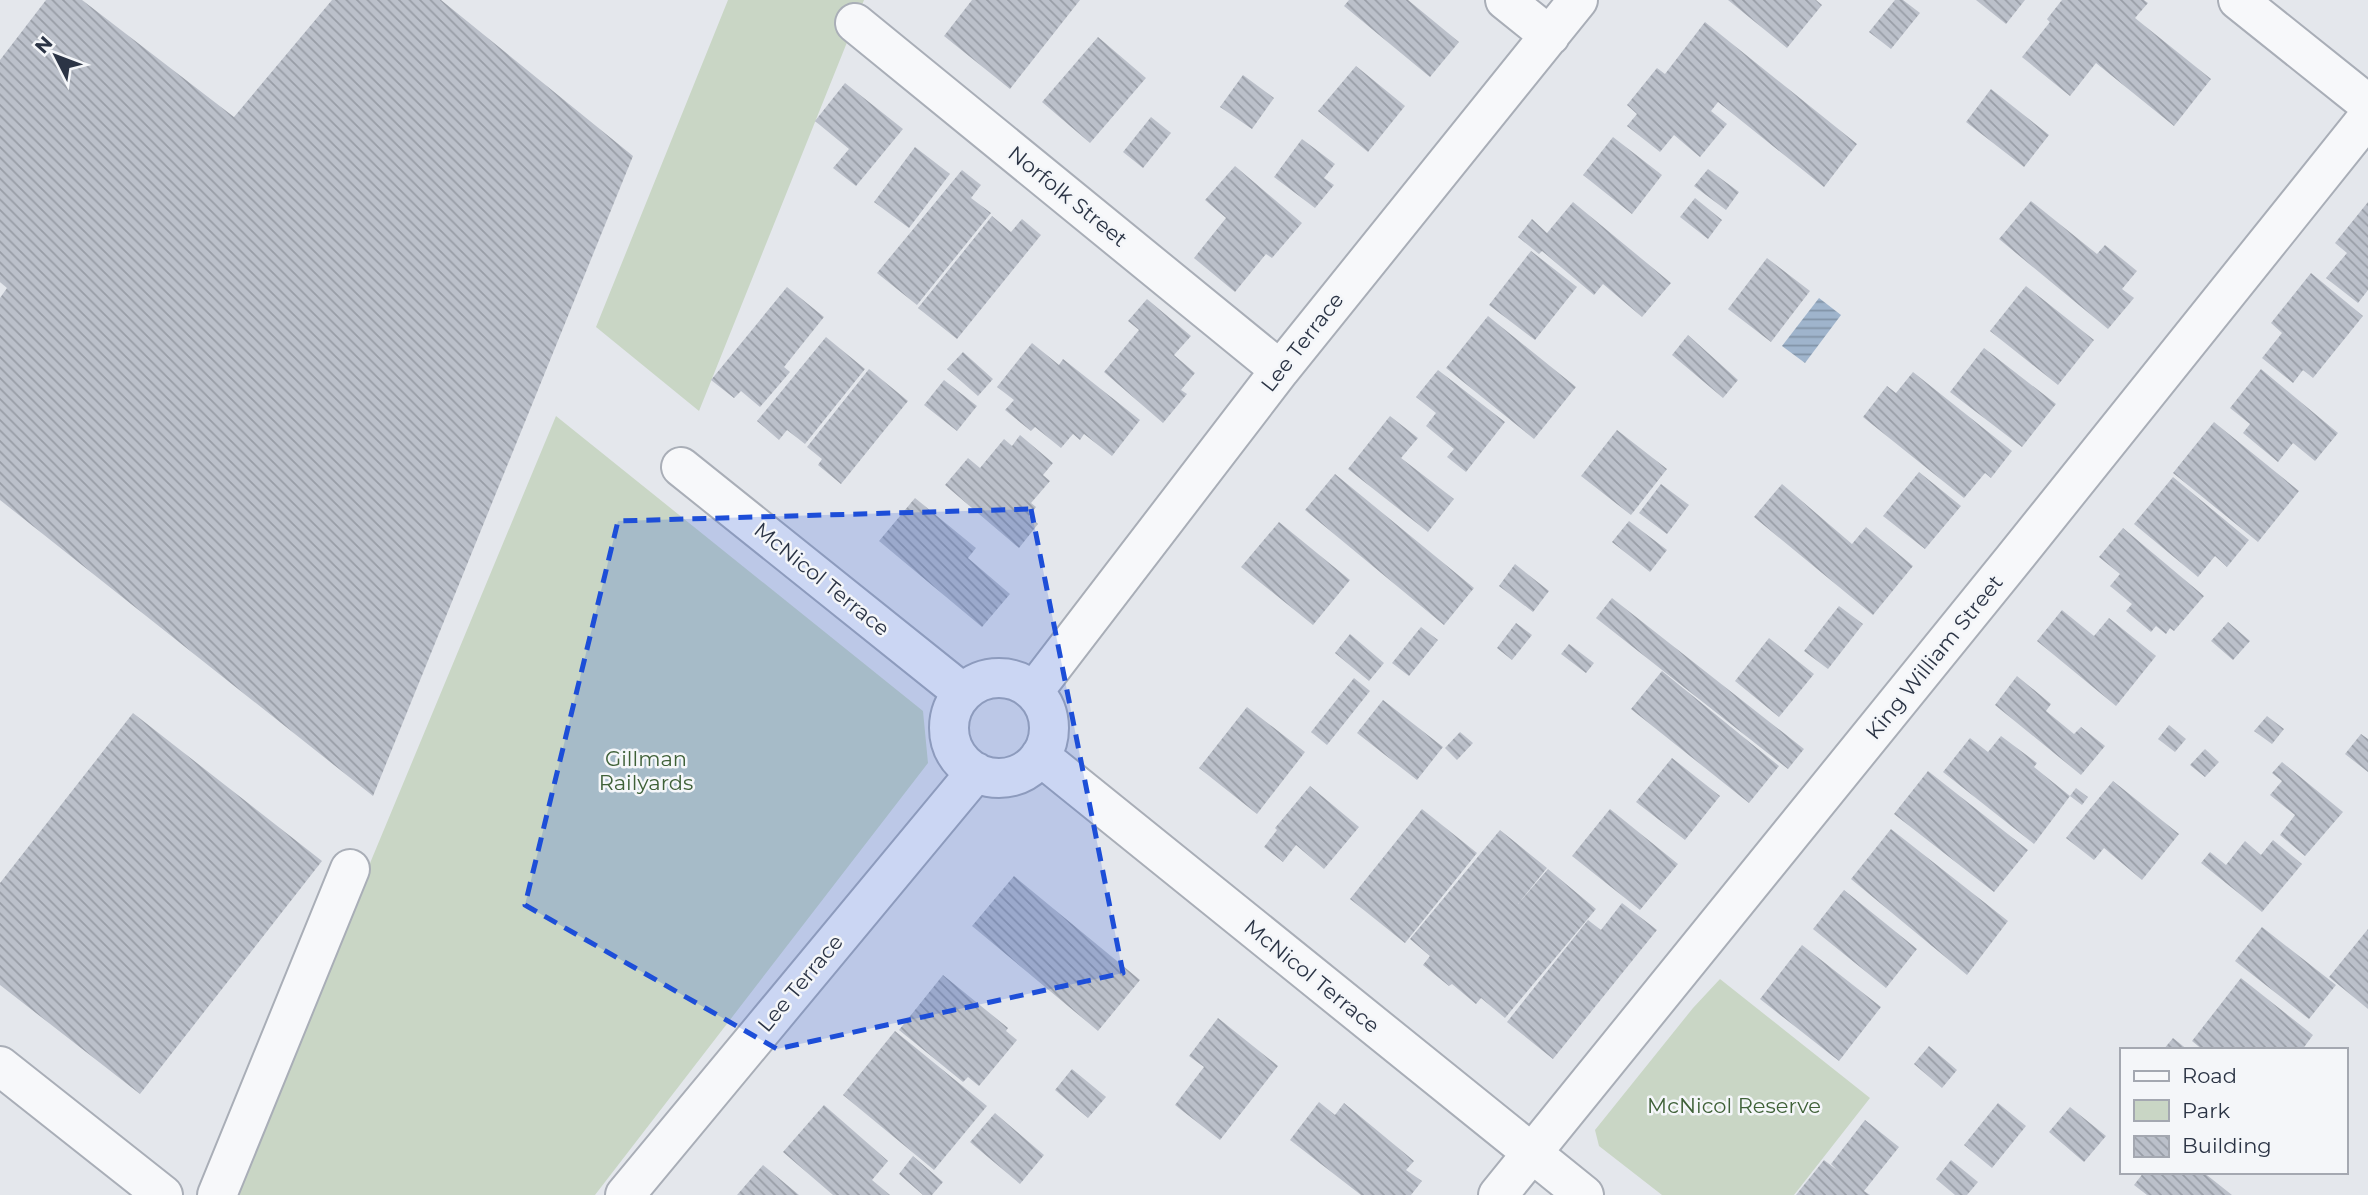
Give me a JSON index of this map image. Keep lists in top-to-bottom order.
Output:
{
  "streets": {
    "street": [
      "Norfolk Street",
      "Lee Terrace",
      "McNicol Terrace",
      "King William Street"
    ]
  },
  "crossings": [
    ["Norfolk Street", "Lee Terrace"],
    ["Lee Terrace", "McNicol Terrace"],
    ["McNicol Terrace", "King William Street"]
  ],
  "parks": ["Gillman Railyards", "McNicol Reserve"],
  "legend": ["Road", "Park", "Building"],
  "north": "top left"
}
